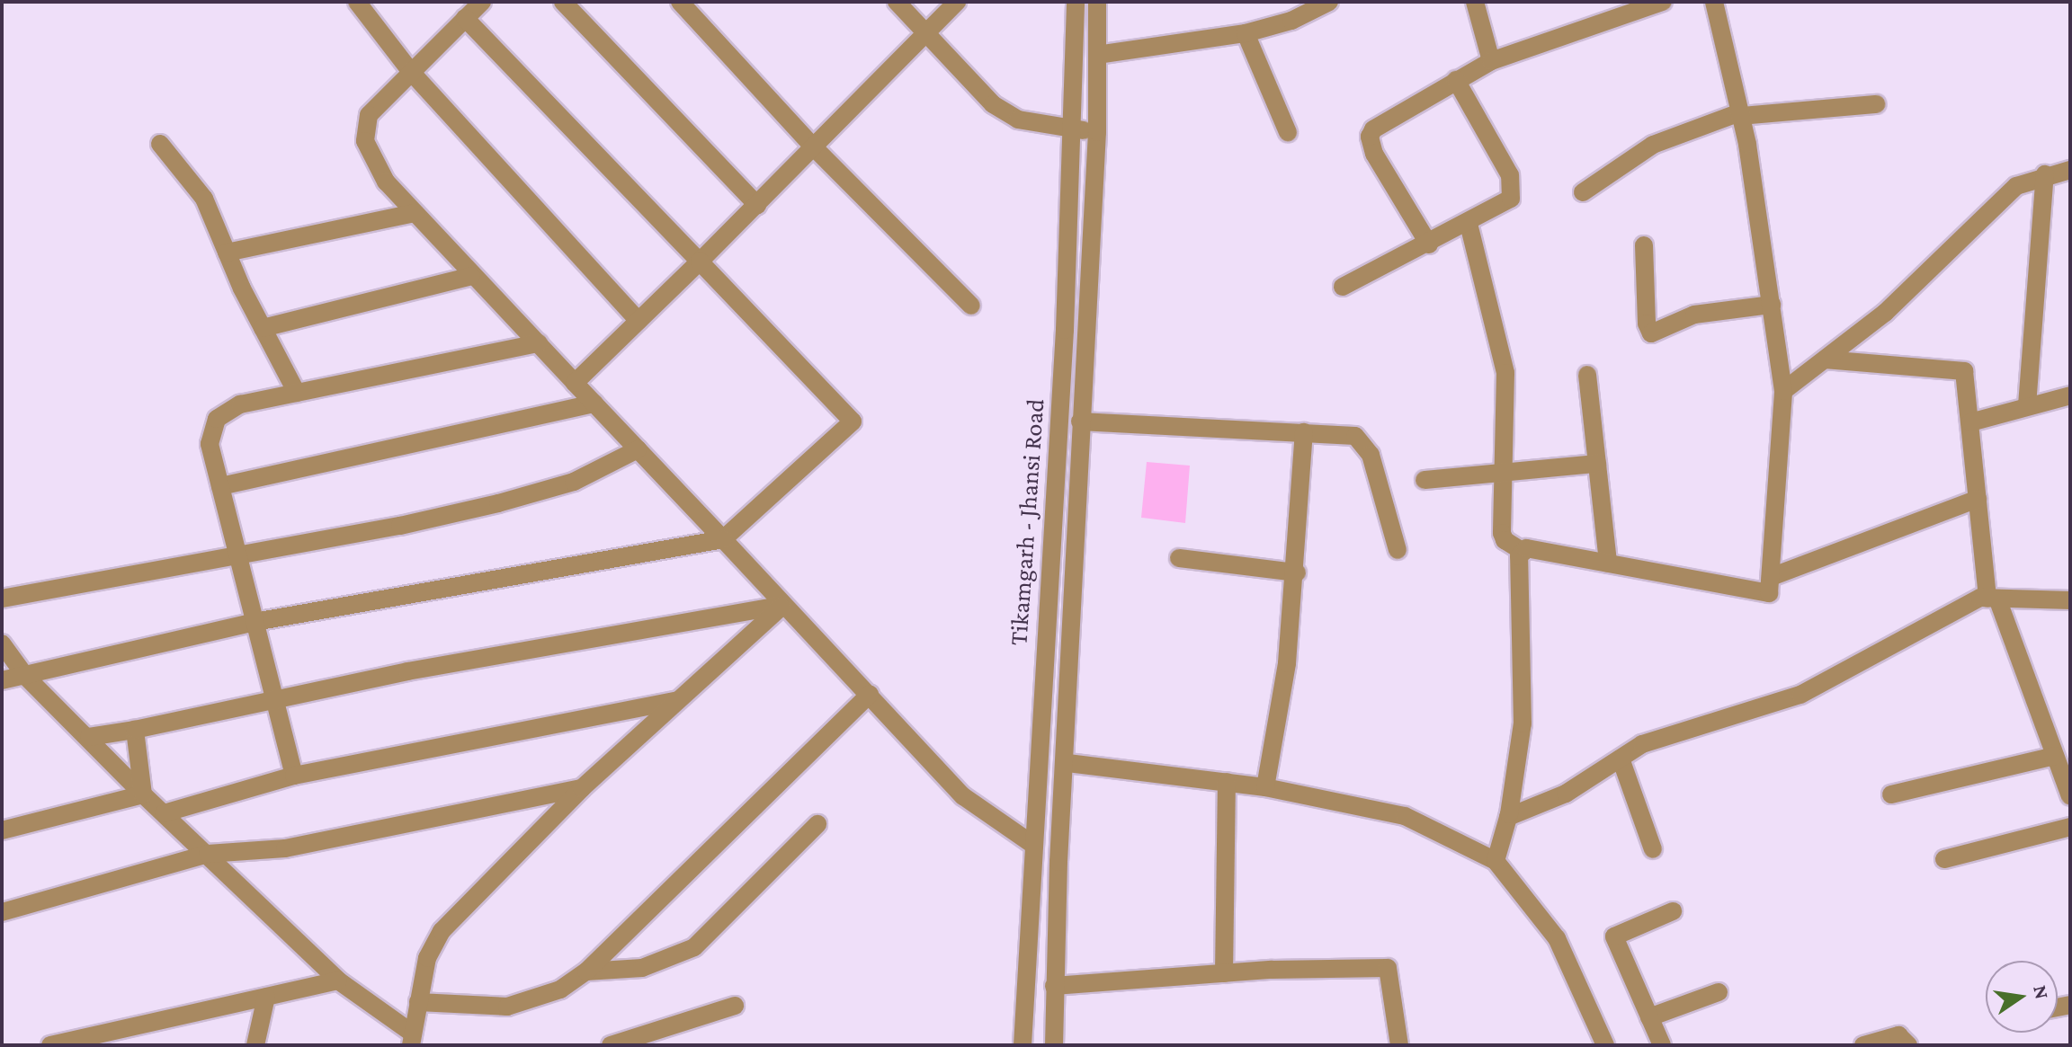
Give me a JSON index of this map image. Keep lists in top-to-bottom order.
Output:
{
  "streets": {
    "street": ["Tikamgarh - Jhansi Road"]
  },
  "north": "right"
}
